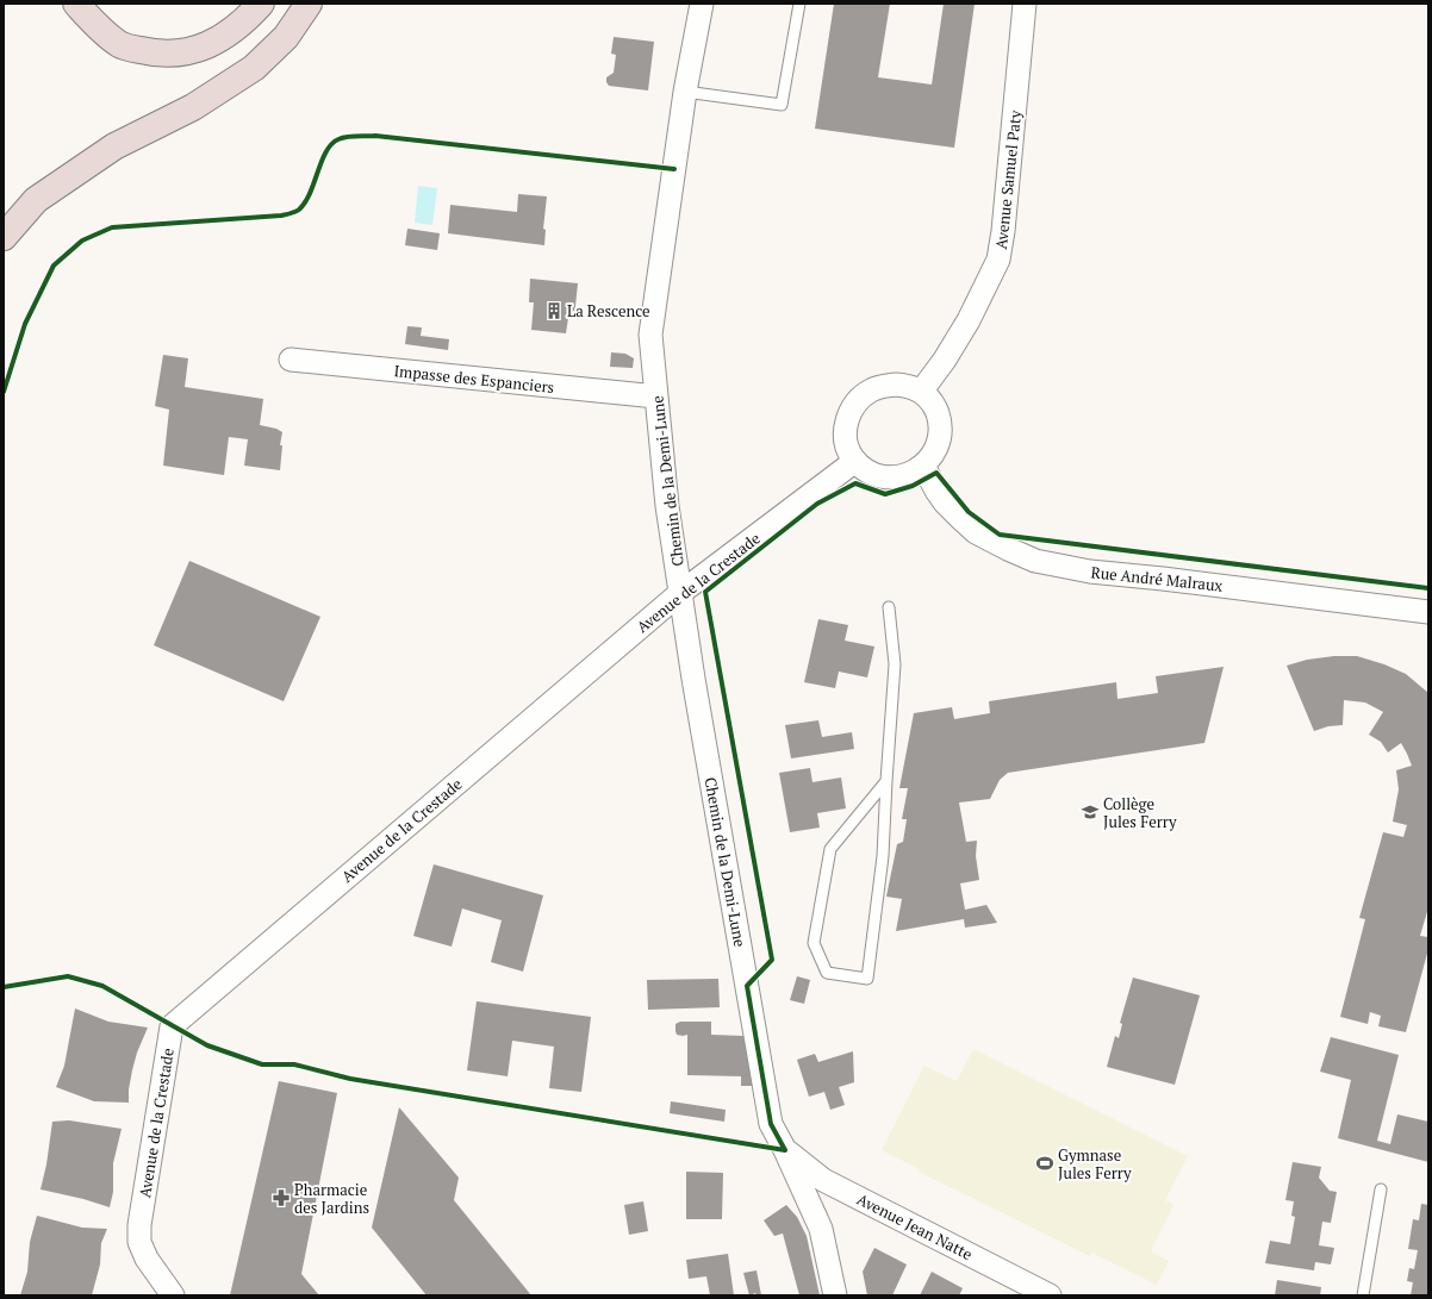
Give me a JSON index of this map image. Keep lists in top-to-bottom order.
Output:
{
  "streets": {
    "street": [
      "Avenue Samuel Paty",
      "Impasse des Espanciers",
      "Chemin de la Demi-Lune",
      "Rue André Malraux",
      "Avenue de la Crestade",
      "Avenue Jean Natte"
    ]
  },
  "crossings": [
    ["Avenue Samuel Paty", "Rue André Malraux"],
    ["Avenue Samuel Paty", "Avenue de la Crestade"],
    ["Impasse des Espanciers", "Chemin de la Demi-Lune"],
    ["Chemin de la Demi-Lune", "Avenue de la Crestade"],
    ["Chemin de la Demi-Lune", "Avenue Jean Natte"],
    ["Rue André Malraux", "Avenue de la Crestade"]
  ],
  "places": {
    "building": ["La Rescence"],
    "school or university": ["Collège Jules Ferry"],
    "sports": ["Gymnase Jules Ferry"],
    "pharmacy": ["Pharmacie des Jardins"]
  }
}
